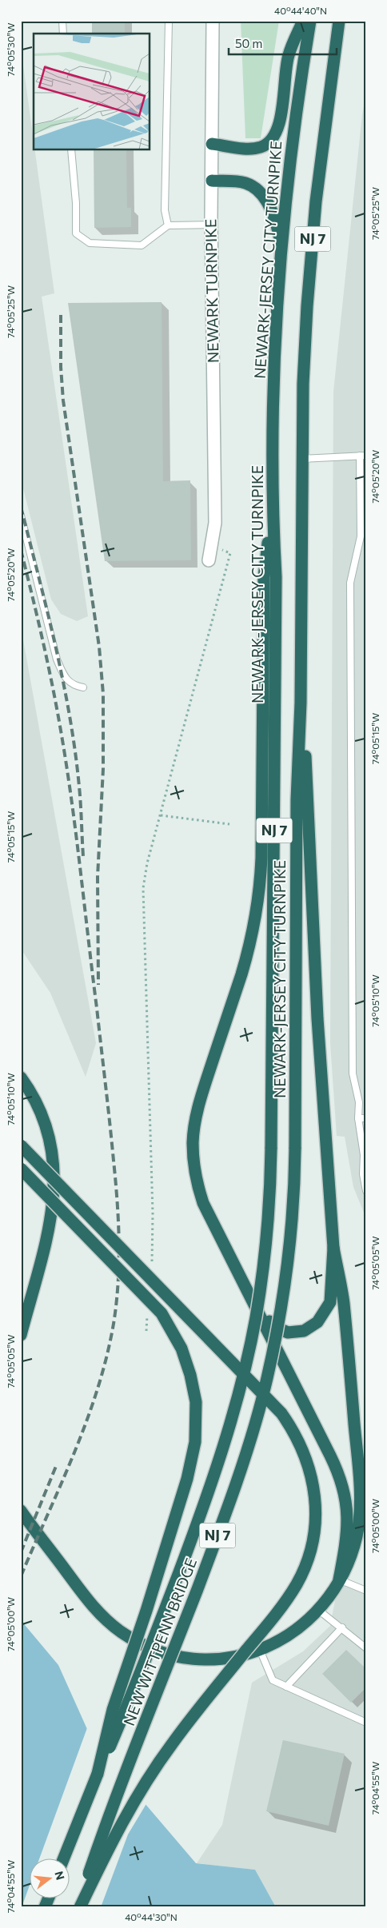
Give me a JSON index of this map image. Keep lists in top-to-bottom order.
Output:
{
  "streets": {
    "highway": ["NJ 7", "NEWARK-JERSEY CITY TURNPIKE", "NEW WITTPENN BRIDGE"],
    "street": ["NEWARK TURNPIKE"]
  },
  "crossings": [
    ["NEWARK-JERSEY CITY TURNPIKE", "NEW WITTPENN BRIDGE"]
  ],
  "scale_bar": "50 m",
  "north": "right",
  "coordinates": [
    "40°44'40\"N",
    "74°05'30\"W",
    "74°05'25\"W",
    "74°05'20\"W",
    "74°05'15\"W",
    "74°05'10\"W",
    "74°05'05\"W",
    "74°05'00\"W",
    "74°04'55\"W",
    "40°44'30\"N"
  ]
}
